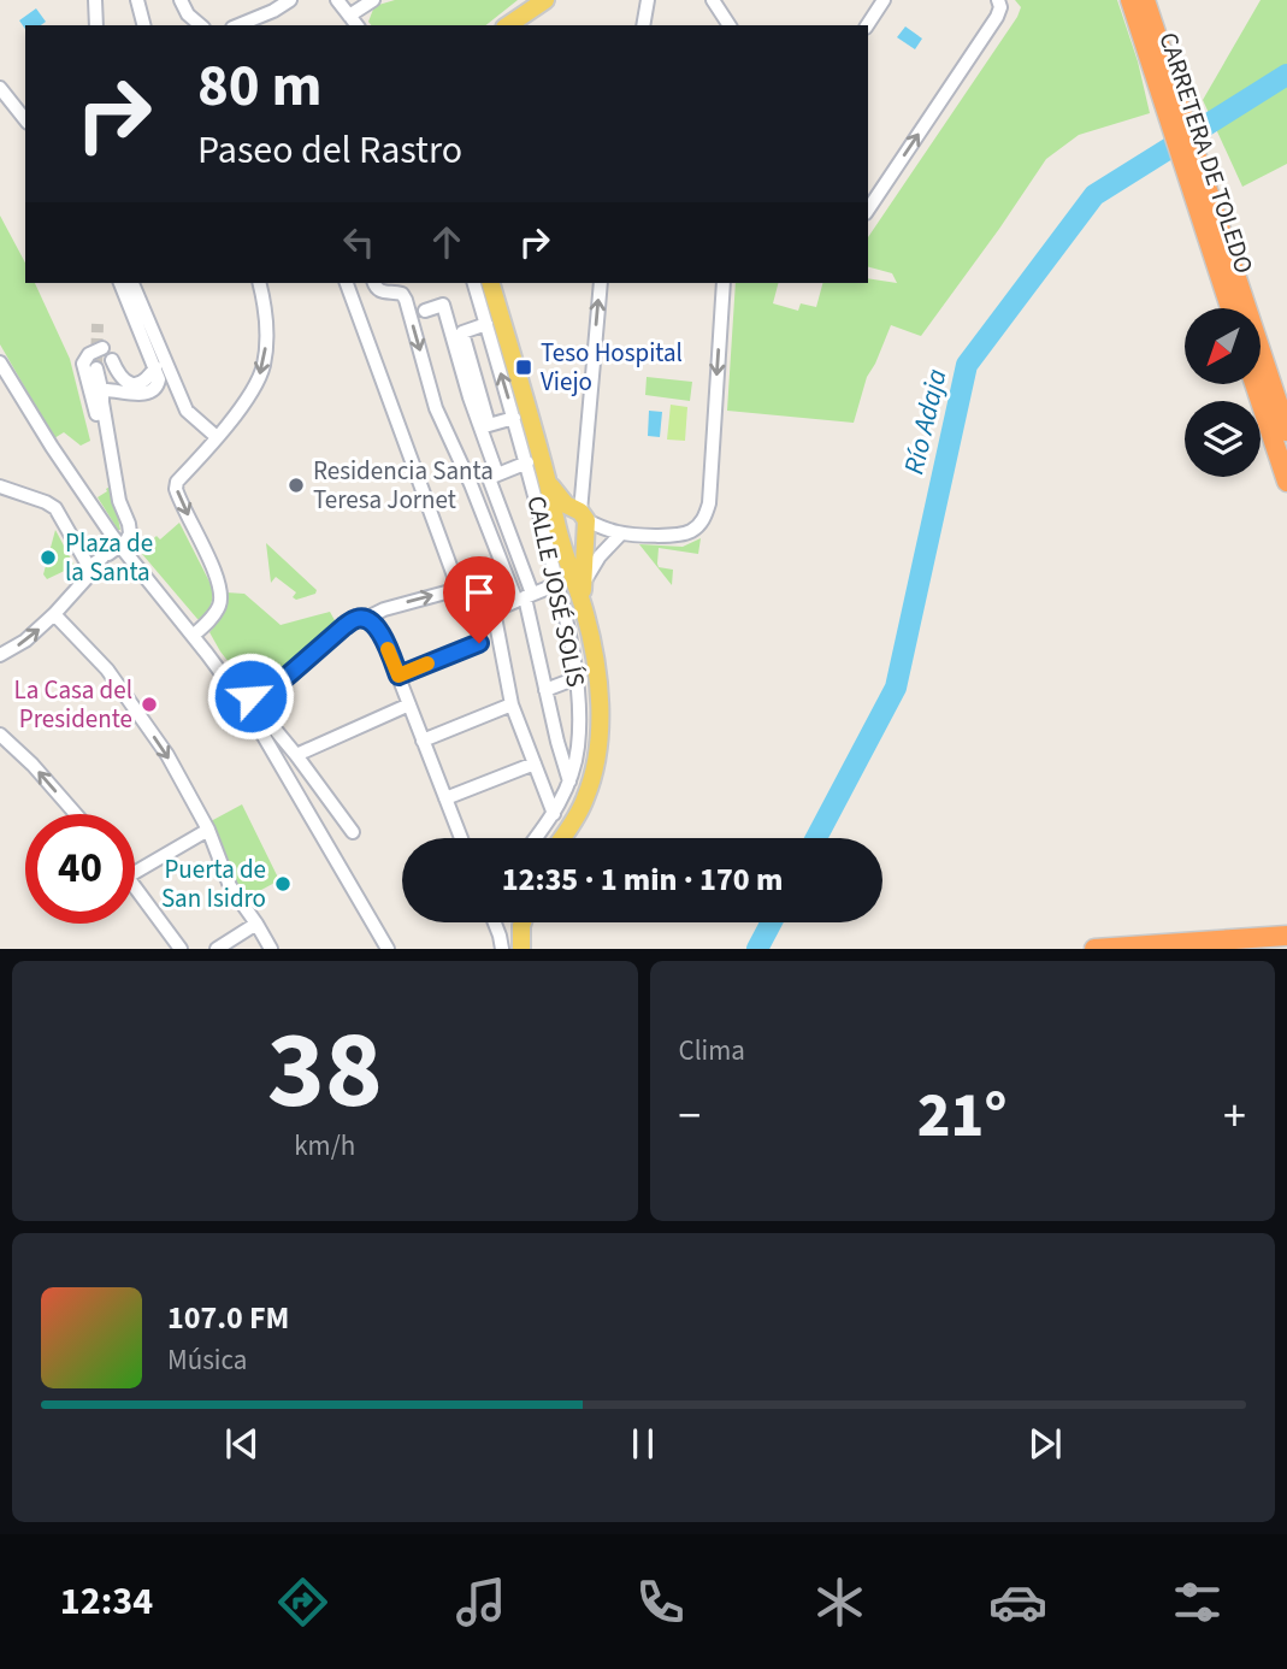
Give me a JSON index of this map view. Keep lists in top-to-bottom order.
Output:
{
  "streets": {
    "highway": ["CARRETERA DE TOLEDO"],
    "street": ["CALLE JOSÉ SOLÍS"]
  },
  "water": ["Río Adaja"],
  "places": {
    "transit": ["Teso Hospital Viejo"],
    "other": [
      "Residencia Santa Teresa Jornet",
      "Plaza de la Santa",
      "La Casa del Presidente",
      "Puerta de San Isidro"
    ]
  },
  "north": "bottom left",
  "page": {
    "turn": ["80 m", "Paseo del Rastro"],
    "limit": "40",
    "trip": "12:35 · 1 min · 170 m",
    "tile": [
      ["38", "km/h"],
      "Clima"
    ],
    "heat": ["−", "21°", "+"],
    "song": ["107.0 FM", "Música"],
    "tabs": "12:34"
  }
}
